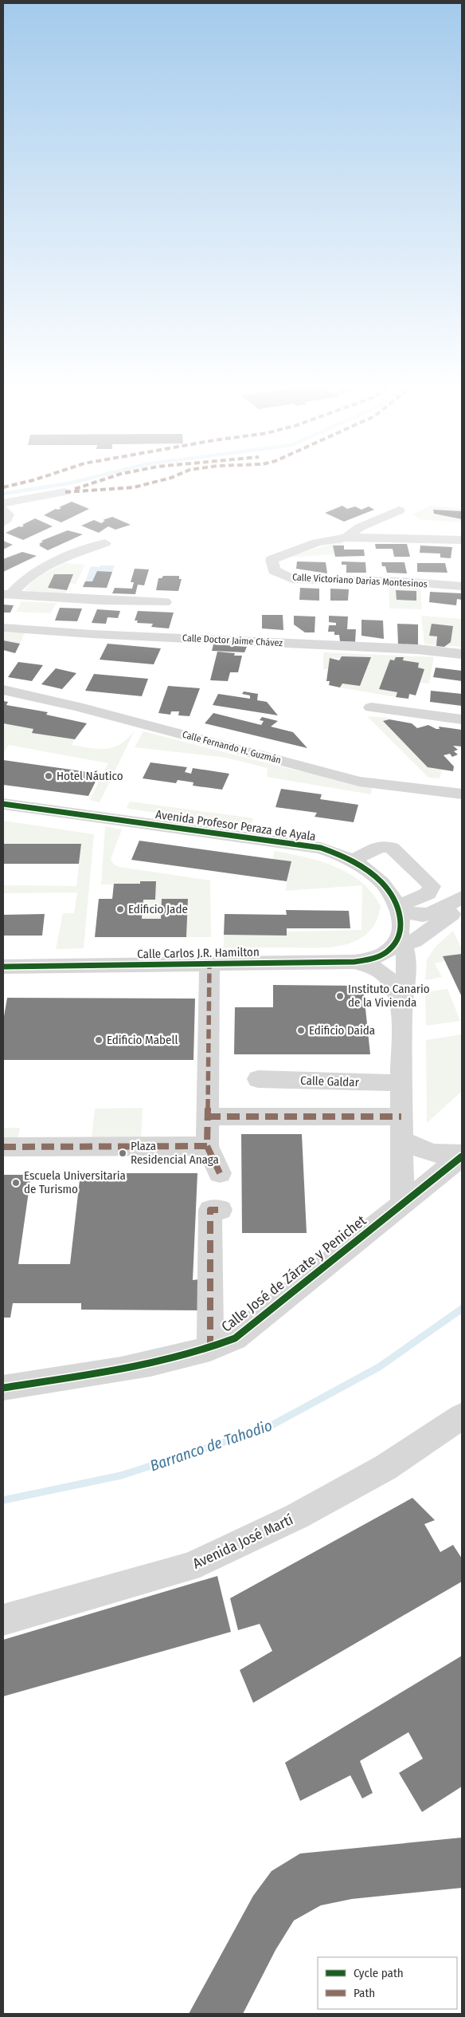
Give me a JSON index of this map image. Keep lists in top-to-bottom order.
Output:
{
  "streets": {
    "street": [
      "Calle Victoriano Darias Montesinos",
      "Calle Doctor Jaime Chávez",
      "Calle Fernando H. Guzmán",
      "Avenida Profesor Peraza de Ayala",
      "Calle Carlos J.R. Hamilton",
      "Calle Galdar",
      "Calle José de Zárate y Penichet",
      "Avenida José Martí"
    ]
  },
  "crossings": [
    ["Avenida Profesor Peraza de Ayala", "Calle Carlos J.R. Hamilton"]
  ],
  "water": ["Barranco de Tahodio"],
  "places": [
    "Hotel Náutico",
    "Edificio Jade",
    "Instituto Canario de la Vivienda",
    "Edificio Daida",
    "Edificio Mabell",
    "Plaza Residencial Anaga",
    "Escuela Universitaria de Turismo"
  ],
  "legend": ["Cycle path", "Path"]
}
